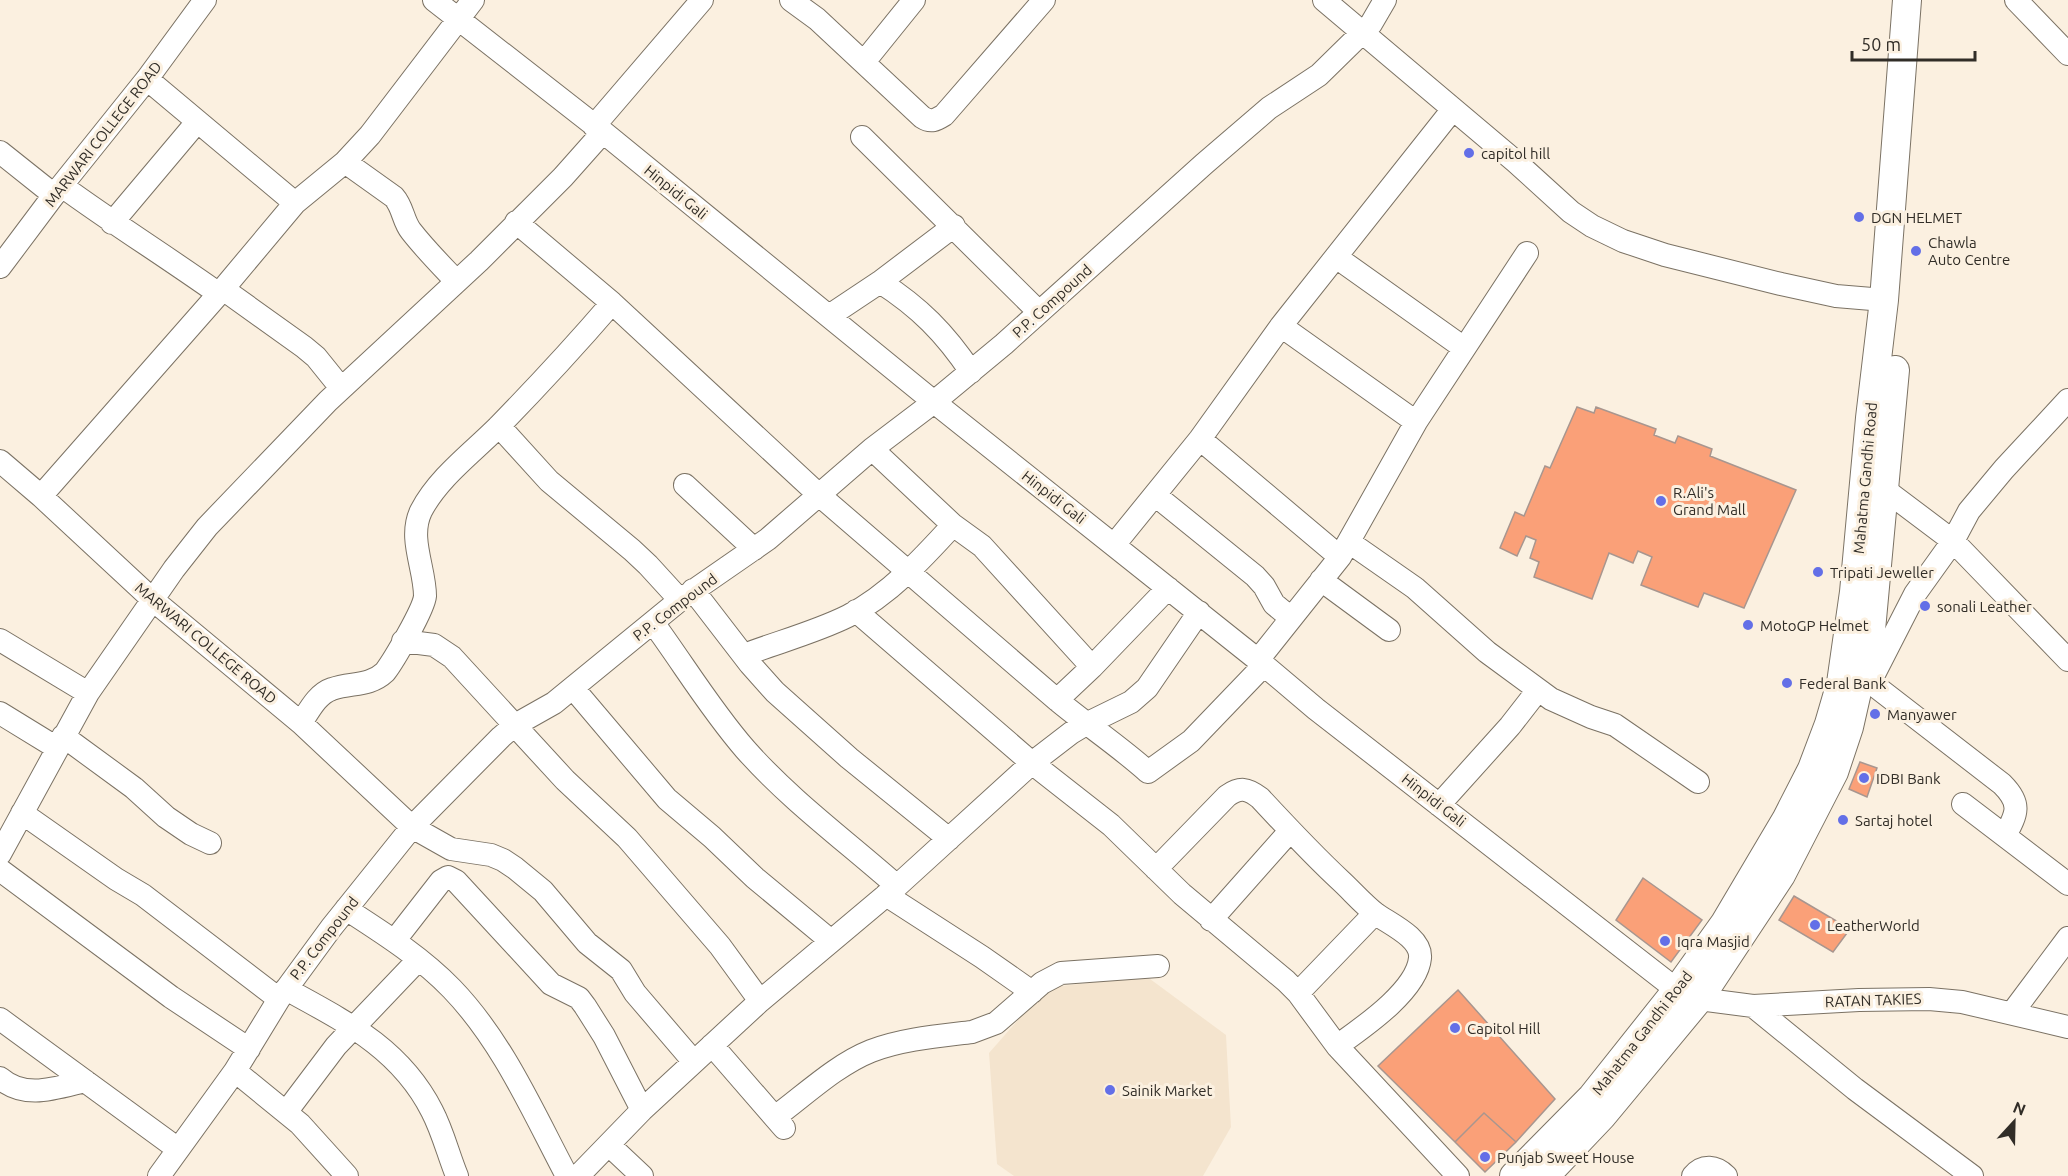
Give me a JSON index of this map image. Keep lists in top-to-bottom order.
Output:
{
  "streets": {
    "main road": ["Mahatma Gandhi Road"],
    "street": [
      "MARWARI COLLEGE ROAD",
      "Hinpidi Gali",
      "P.P. Compound",
      "RATAN TAKIES"
    ]
  },
  "crossings": [
    ["MARWARI COLLEGE ROAD", "P.P. Compound"],
    ["Hinpidi Gali", "P.P. Compound"],
    ["Hinpidi Gali", "Mahatma Gandhi Road"],
    ["Hinpidi Gali", "RATAN TAKIES"],
    ["Mahatma Gandhi Road", "RATAN TAKIES"]
  ],
  "places": [
    "capitol hill",
    "DGN HELMET",
    "Chawla Auto Centre",
    "R.Ali's Grand Mall",
    "Tripati Jeweller",
    "sonali Leather",
    "MotoGP Helmet",
    "Federal Bank",
    "Manyawer",
    "IDBI Bank",
    "Sartaj hotel",
    "LeatherWorld",
    "Iqra Masjid",
    "Capitol Hill",
    "Sainik Market",
    "Punjab Sweet House"
  ],
  "scale_bar": "50 m",
  "north": "top"
}
